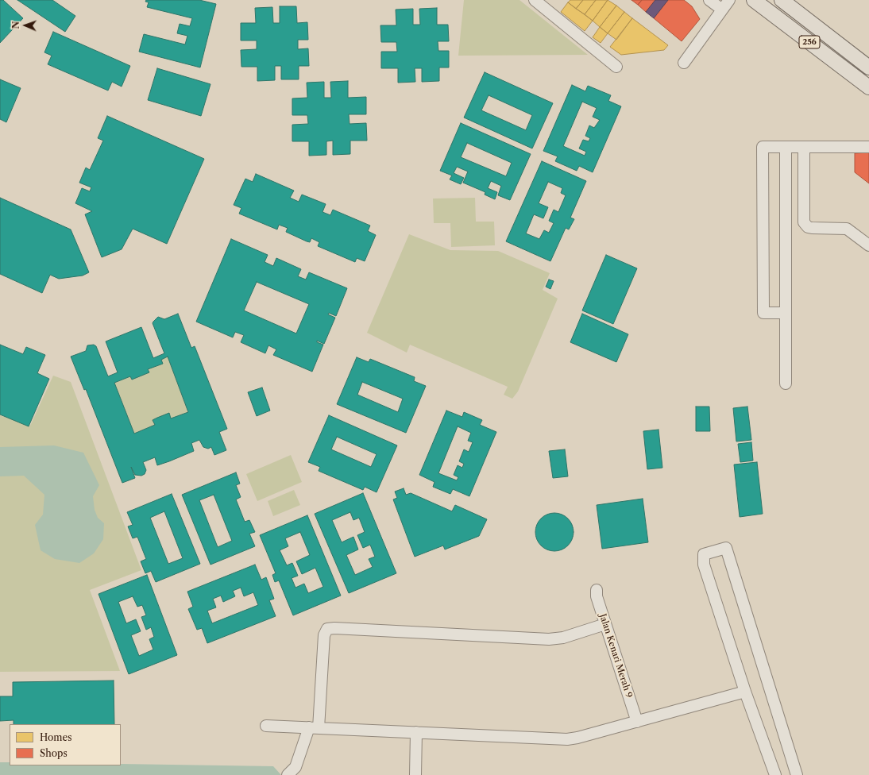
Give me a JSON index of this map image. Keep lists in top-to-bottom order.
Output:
{
  "streets": {
    "main road": ["256"],
    "street": ["Jalan Kenari Merah 9"]
  },
  "legend": ["Homes", "Shops"],
  "north": "left"
}
